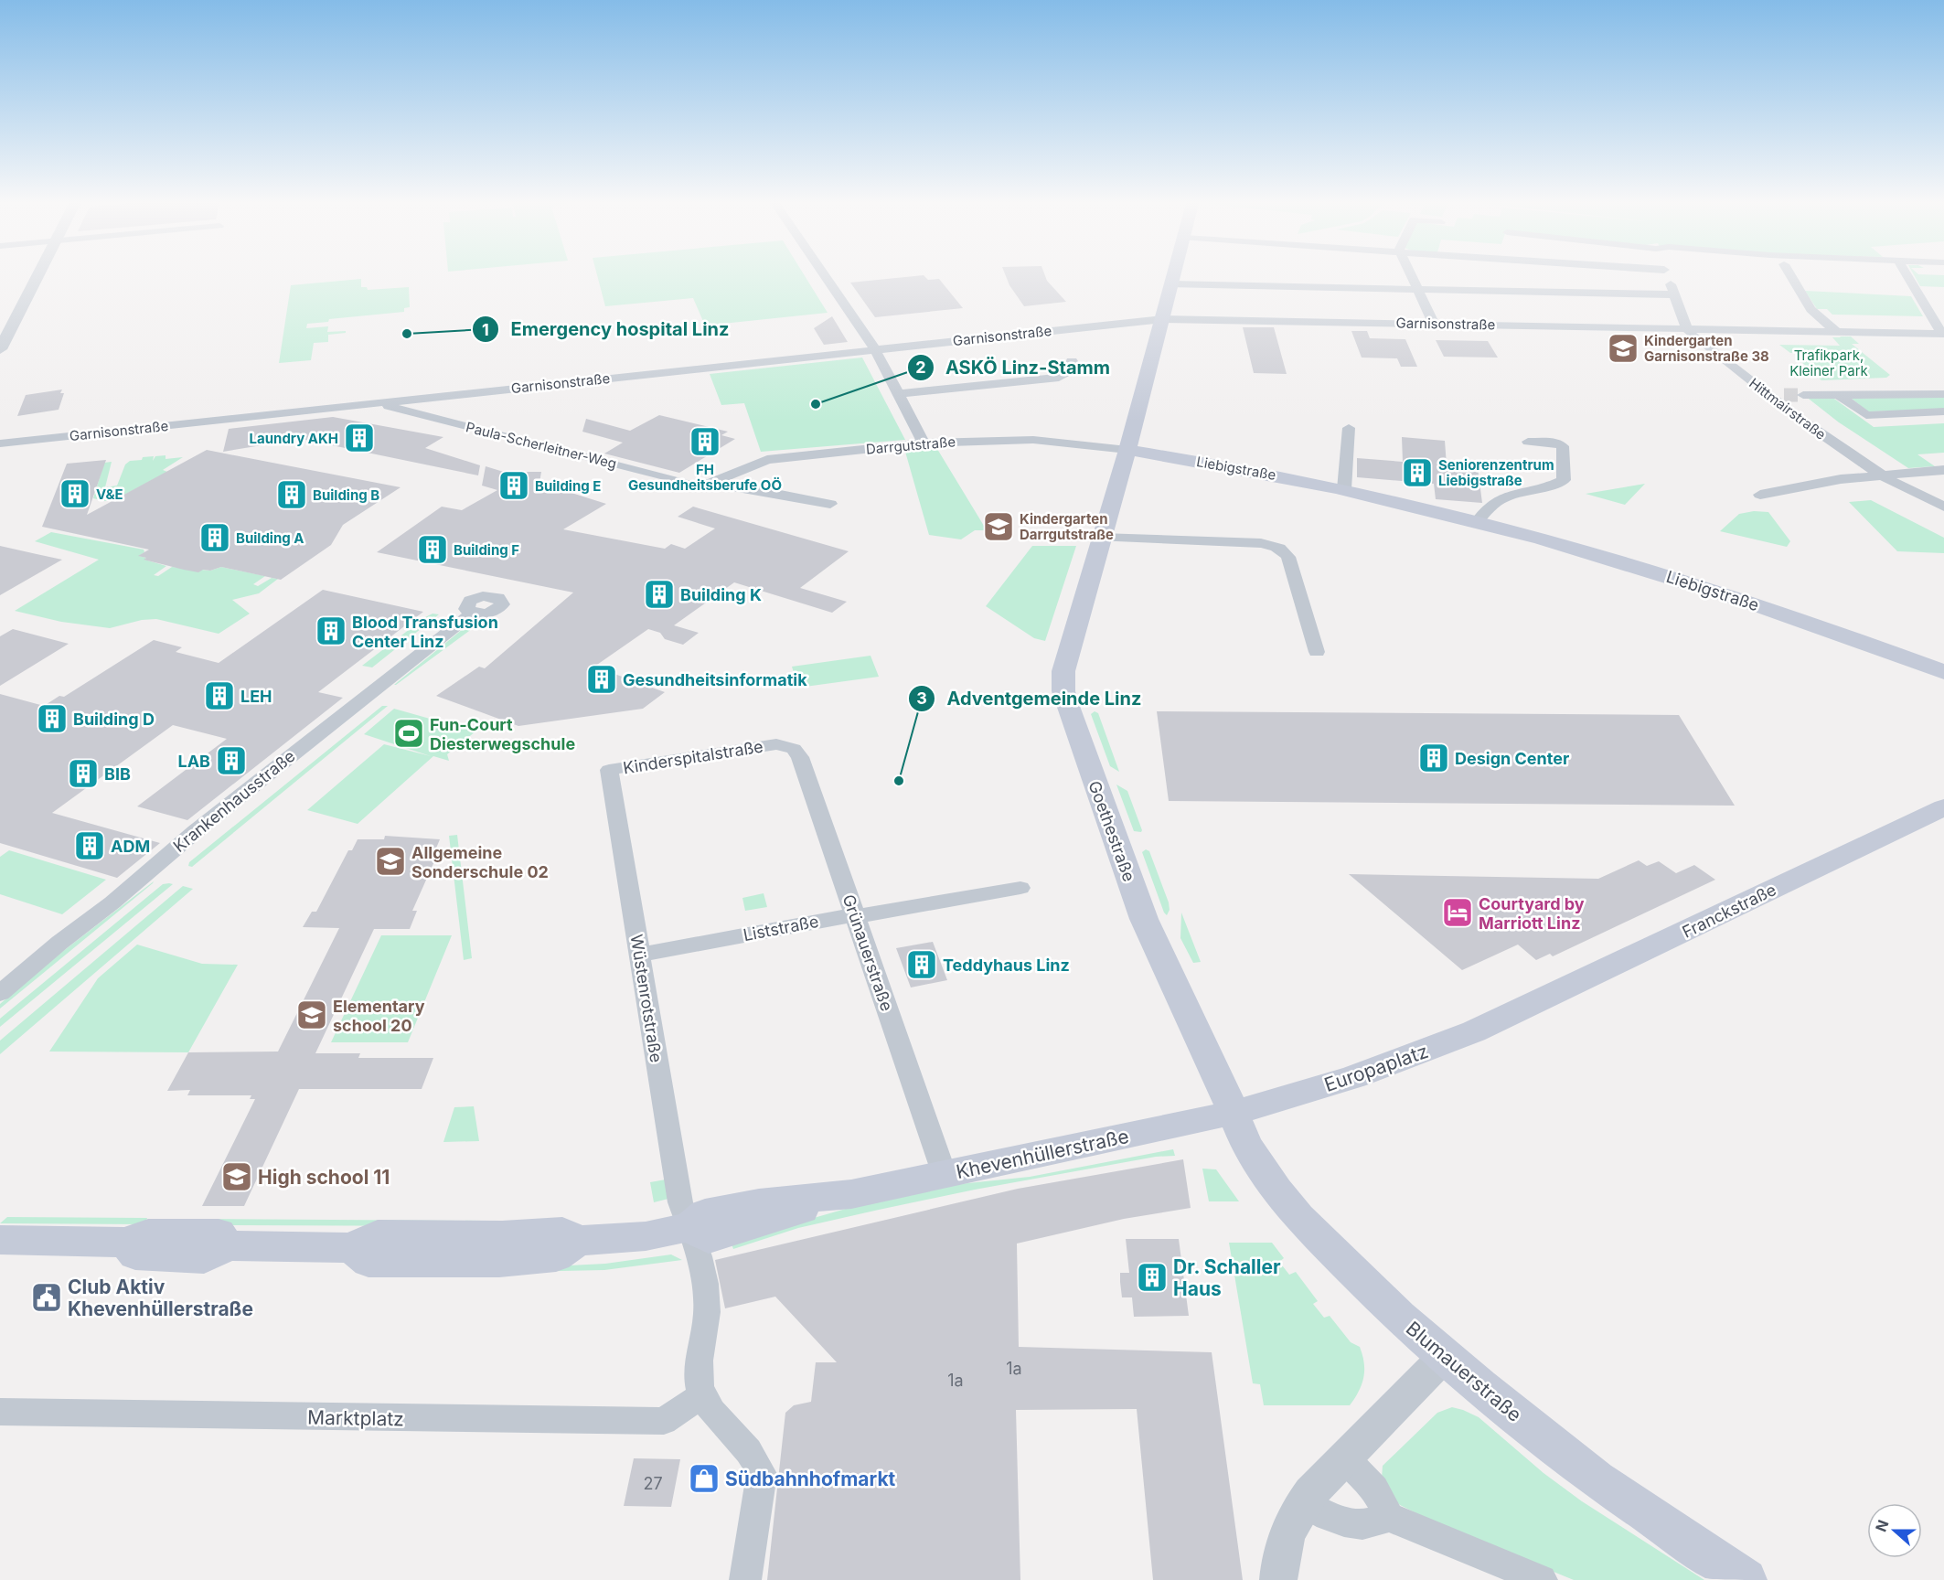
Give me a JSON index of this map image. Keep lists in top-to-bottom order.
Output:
{
  "streets": {
    "main road": [
      "Liebigstraße",
      "Goethestraße",
      "Franckstraße",
      "Europaplatz",
      "Khevenhüllerstraße",
      "Blumauerstraße"
    ],
    "street": [
      "Garnisonstraße",
      "Hittmairstraße",
      "Paula-Scherleitner-Weg",
      "Darrgutstraße",
      "Kinderspitalstraße",
      "Krankenhausstraße",
      "Liststraße",
      "Grünauerstraße",
      "Wüstenrotstraße",
      "Marktplatz"
    ]
  },
  "crossings": [
    ["Garnisonstraße", "Hittmairstraße"],
    ["Garnisonstraße", "Paula-Scherleitner-Weg"],
    ["Garnisonstraße", "Goethestraße"],
    ["Paula-Scherleitner-Weg", "Darrgutstraße"],
    ["Darrgutstraße", "Liebigstraße"],
    ["Darrgutstraße", "Goethestraße"],
    ["Liebigstraße", "Goethestraße"],
    ["Kinderspitalstraße", "Grünauerstraße"],
    ["Kinderspitalstraße", "Wüstenrotstraße"],
    ["Goethestraße", "Europaplatz"],
    ["Goethestraße", "Khevenhüllerstraße"],
    ["Goethestraße", "Blumauerstraße"],
    ["Franckstraße", "Europaplatz"],
    ["Liststraße", "Grünauerstraße"],
    ["Liststraße", "Wüstenrotstraße"],
    ["Grünauerstraße", "Khevenhüllerstraße"],
    ["Wüstenrotstraße", "Khevenhüllerstraße"],
    ["Wüstenrotstraße", "Marktplatz"],
    ["Europaplatz", "Khevenhüllerstraße"],
    ["Europaplatz", "Blumauerstraße"],
    ["Khevenhüllerstraße", "Blumauerstraße"]
  ],
  "parks": ["Trafikpark, Kleiner Park"],
  "places": {
    "other": ["Emergency hospital Linz", "ASKÖ Linz-Stamm", "Adventgemeinde Linz"],
    "school or university": [
      "Kindergarten Garnisonstraße 38",
      "Kindergarten Darrgutstraße",
      "Allgemeine Sonderschule 02",
      "Elementary school 20",
      "High school 11"
    ],
    "building": [
      "Laundry AKH",
      "FH Gesundheitsberufe OÖ",
      "Seniorenzentrum Liebigstraße",
      "Building E",
      "V&E",
      "Building B",
      "Building A",
      "Building F",
      "Building K",
      "Blood Transfusion Center Linz",
      "Gesundheitsinformatik",
      "LEH",
      "Building D",
      "Design Center",
      "LAB",
      "BIB",
      "ADM",
      "Teddyhaus Linz",
      "Dr. Schaller Haus"
    ],
    "sports": ["Fun-Court Diesterwegschule"],
    "hotel": ["Courtyard by Marriott Linz"],
    "public building": ["Club Aktiv Khevenhüllerstraße"],
    "shop": ["Südbahnhofmarkt"]
  },
  "house_numbers": ["1a", "1a", "27"],
  "north": "left"
}
